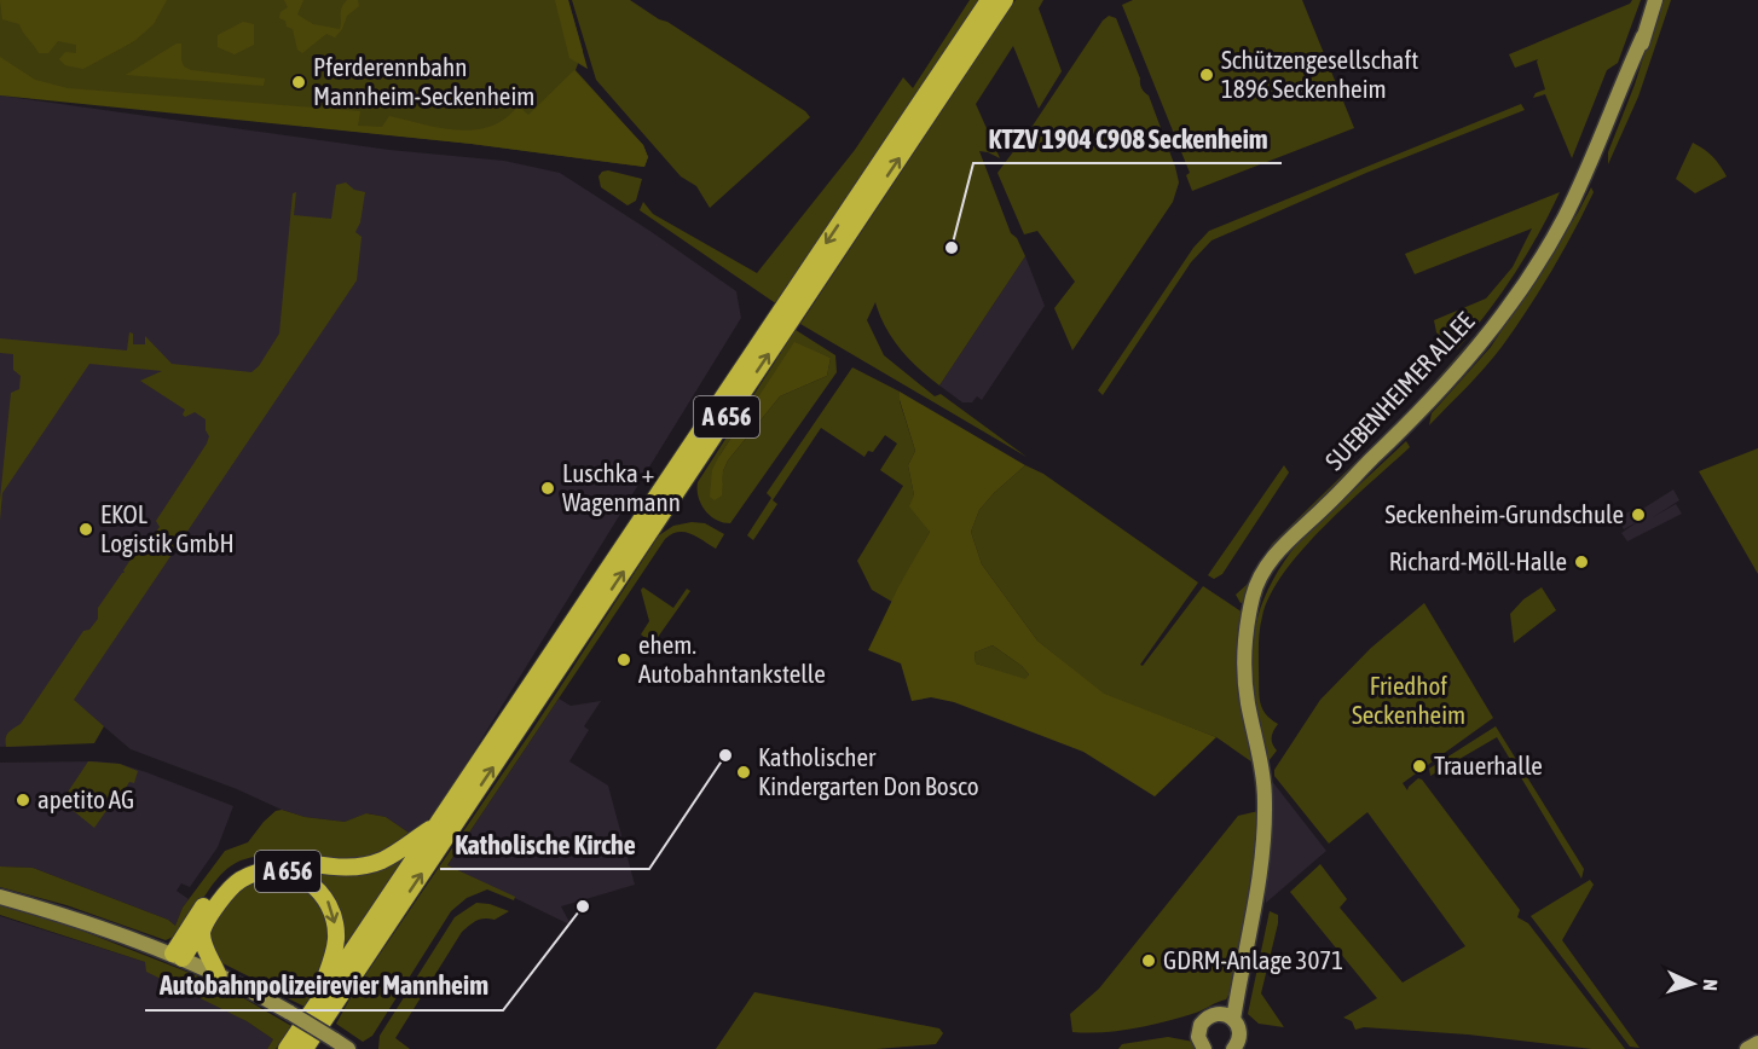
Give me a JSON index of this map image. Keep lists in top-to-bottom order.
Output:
{
  "streets": {
    "highway": ["A 656"],
    "main road": ["SUEBENHEIMER ALLEE"]
  },
  "parks": ["Friedhof Seckenheim"],
  "places": [
    "Schützengesellschaft 1896 Seckenheim",
    "Pferderennbahn Mannheim-Seckenheim",
    "KTZV 1904 C908 Seckenheim",
    "Luschka + Wagenmann",
    "Seckenheim-Grundschule",
    "EKOL Logistik GmbH",
    "Richard-Möll-Halle",
    "ehem. Autobahntankstelle",
    "Katholische Kirche",
    "Trauerhalle",
    "Katholischer Kindergarten Don Bosco",
    "apetito AG",
    "Autobahnpolizeirevier Mannheim",
    "GDRM-Anlage 3071"
  ],
  "north": "right"
}
